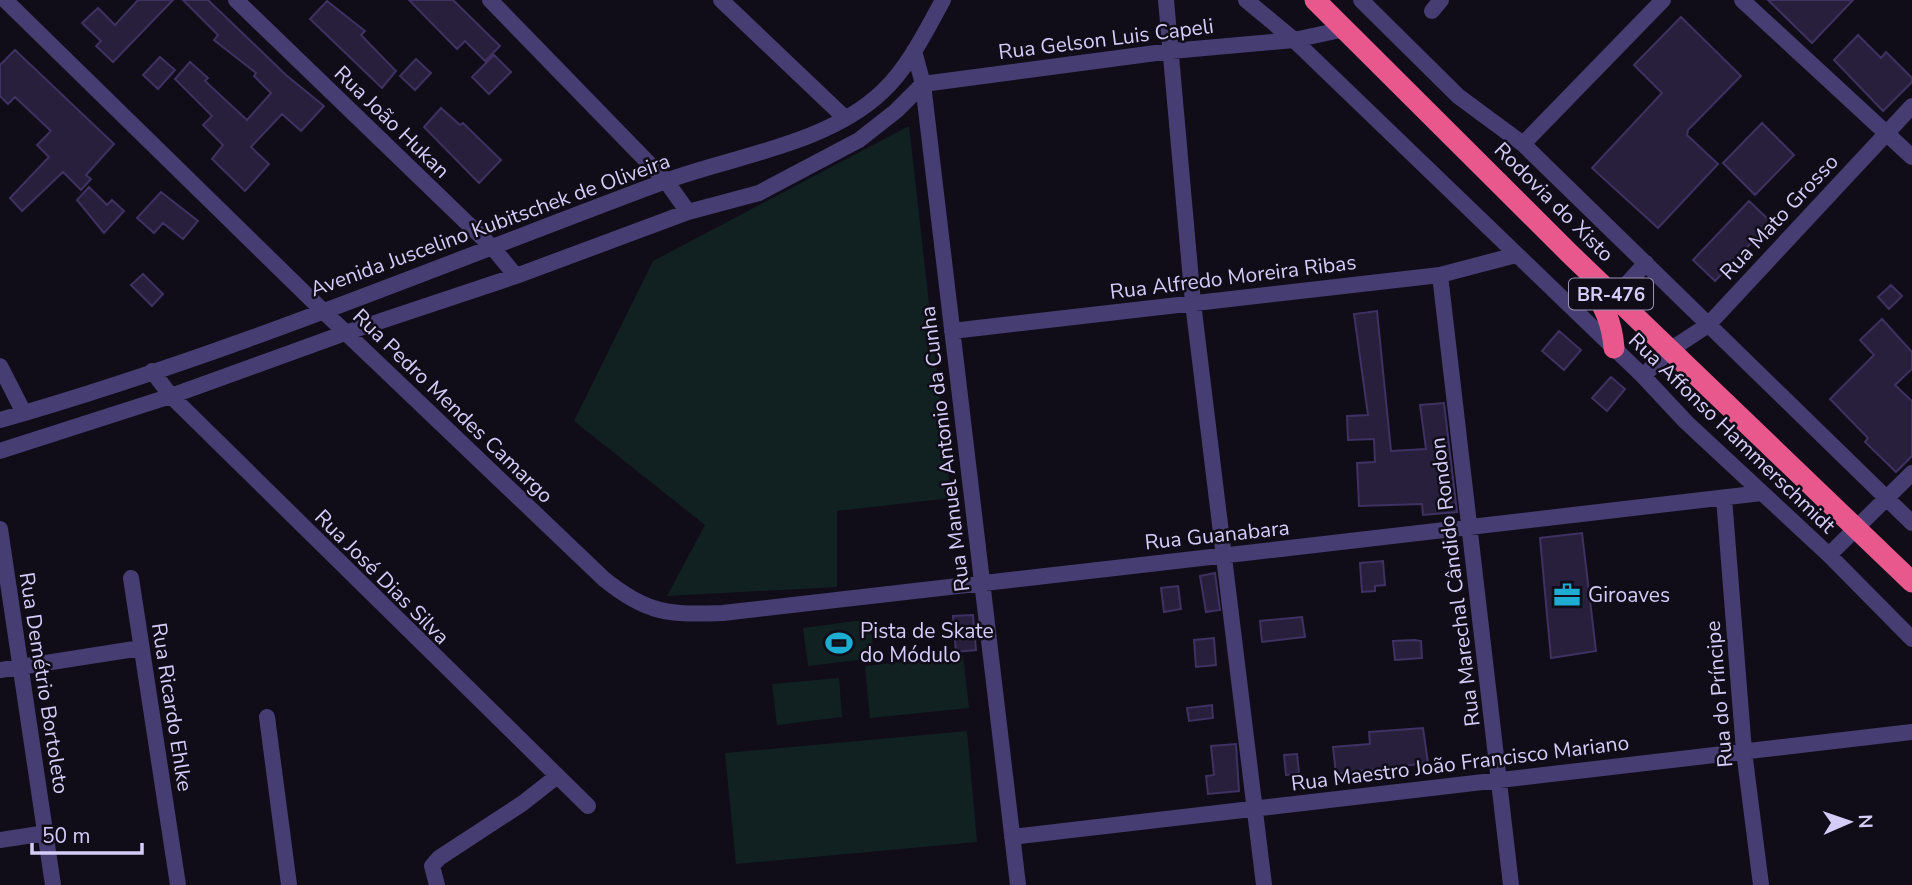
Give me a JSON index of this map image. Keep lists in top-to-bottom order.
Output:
{
  "streets": {
    "highway": ["Rodovia do Xisto", "BR-476"],
    "street": [
      "Rua Gelson Luis Capeli",
      "Rua João Hukan",
      "Rua Mato Grosso",
      "Avenida Juscelino Kubitschek de Oliveira",
      "Rua Alfredo Moreira Ribas",
      "Rua Pedro Mendes Camargo",
      "Rua Affonso Hammerschmidt",
      "Rua Manuel Antonio da Cunha",
      "Rua Guanabara",
      "Rua José Dias Silva",
      "Rua Marechal Cândido Rondon",
      "Rua Demétrio Bortoleto",
      "Rua do Príncipe",
      "Rua Ricardo Ehlke",
      "Rua Maestro João Francisco Mariano"
    ]
  },
  "crossings": [
    ["Rua Gelson Luis Capeli", "Rodovia do Xisto"],
    ["Rua Gelson Luis Capeli", "Rua Affonso Hammerschmidt"],
    ["Rua Gelson Luis Capeli", "Rua Manuel Antonio da Cunha"],
    ["Rua João Hukan", "Avenida Juscelino Kubitschek de Oliveira"],
    ["Rodovia do Xisto", "Rua Mato Grosso"],
    ["Rua Mato Grosso", "Rua Affonso Hammerschmidt"],
    ["Avenida Juscelino Kubitschek de Oliveira", "Rua Pedro Mendes Camargo"],
    ["Avenida Juscelino Kubitschek de Oliveira", "Rua Manuel Antonio da Cunha"],
    ["Avenida Juscelino Kubitschek de Oliveira", "Rua José Dias Silva"],
    ["Rua Alfredo Moreira Ribas", "Rua Affonso Hammerschmidt"],
    ["Rua Alfredo Moreira Ribas", "Rua Manuel Antonio da Cunha"],
    ["Rua Alfredo Moreira Ribas", "Rua Marechal Cândido Rondon"],
    ["Rua Pedro Mendes Camargo", "Rua Guanabara"],
    ["Rua Affonso Hammerschmidt", "Rua Guanabara"],
    ["Rua Manuel Antonio da Cunha", "Rua Guanabara"],
    ["Rua Manuel Antonio da Cunha", "Rua Maestro João Francisco Mariano"],
    ["Rua Guanabara", "Rua Marechal Cândido Rondon"],
    ["Rua Guanabara", "Rua do Príncipe"],
    ["Rua Marechal Cândido Rondon", "Rua Maestro João Francisco Mariano"],
    ["Rua do Príncipe", "Rua Maestro João Francisco Mariano"]
  ],
  "places": {
    "office": ["Giroaves"],
    "sports": ["Pista de Skate do Módulo"]
  },
  "scale_bar": "50 m",
  "north": "right"
}
